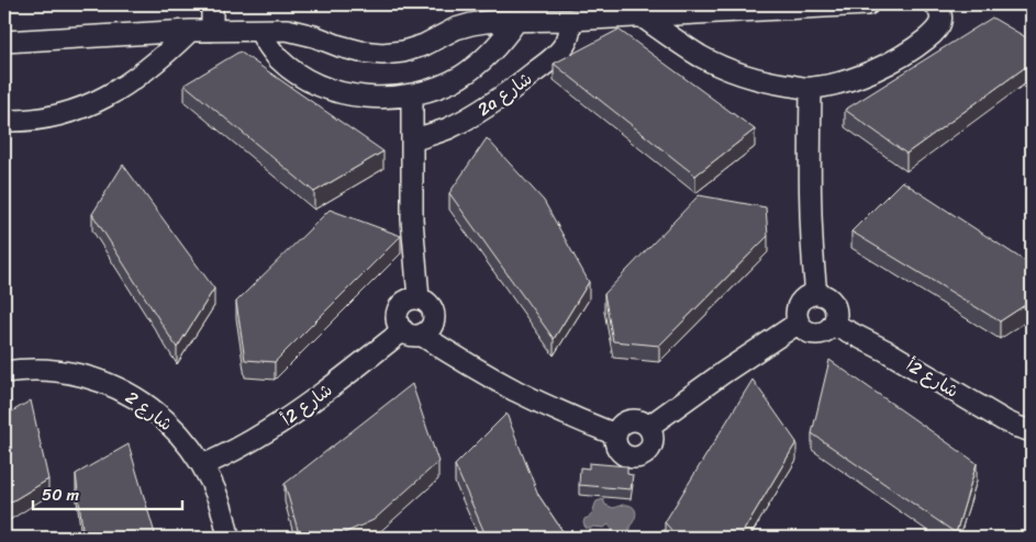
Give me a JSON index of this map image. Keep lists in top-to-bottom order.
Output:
{
  "streets": {
    "street": ["2a شارع", "شارع 2أ", "شارع 2"]
  },
  "crossings": [
    ["شارع 2أ", "شارع 2"]
  ],
  "scale_bar": "50 m"
}
